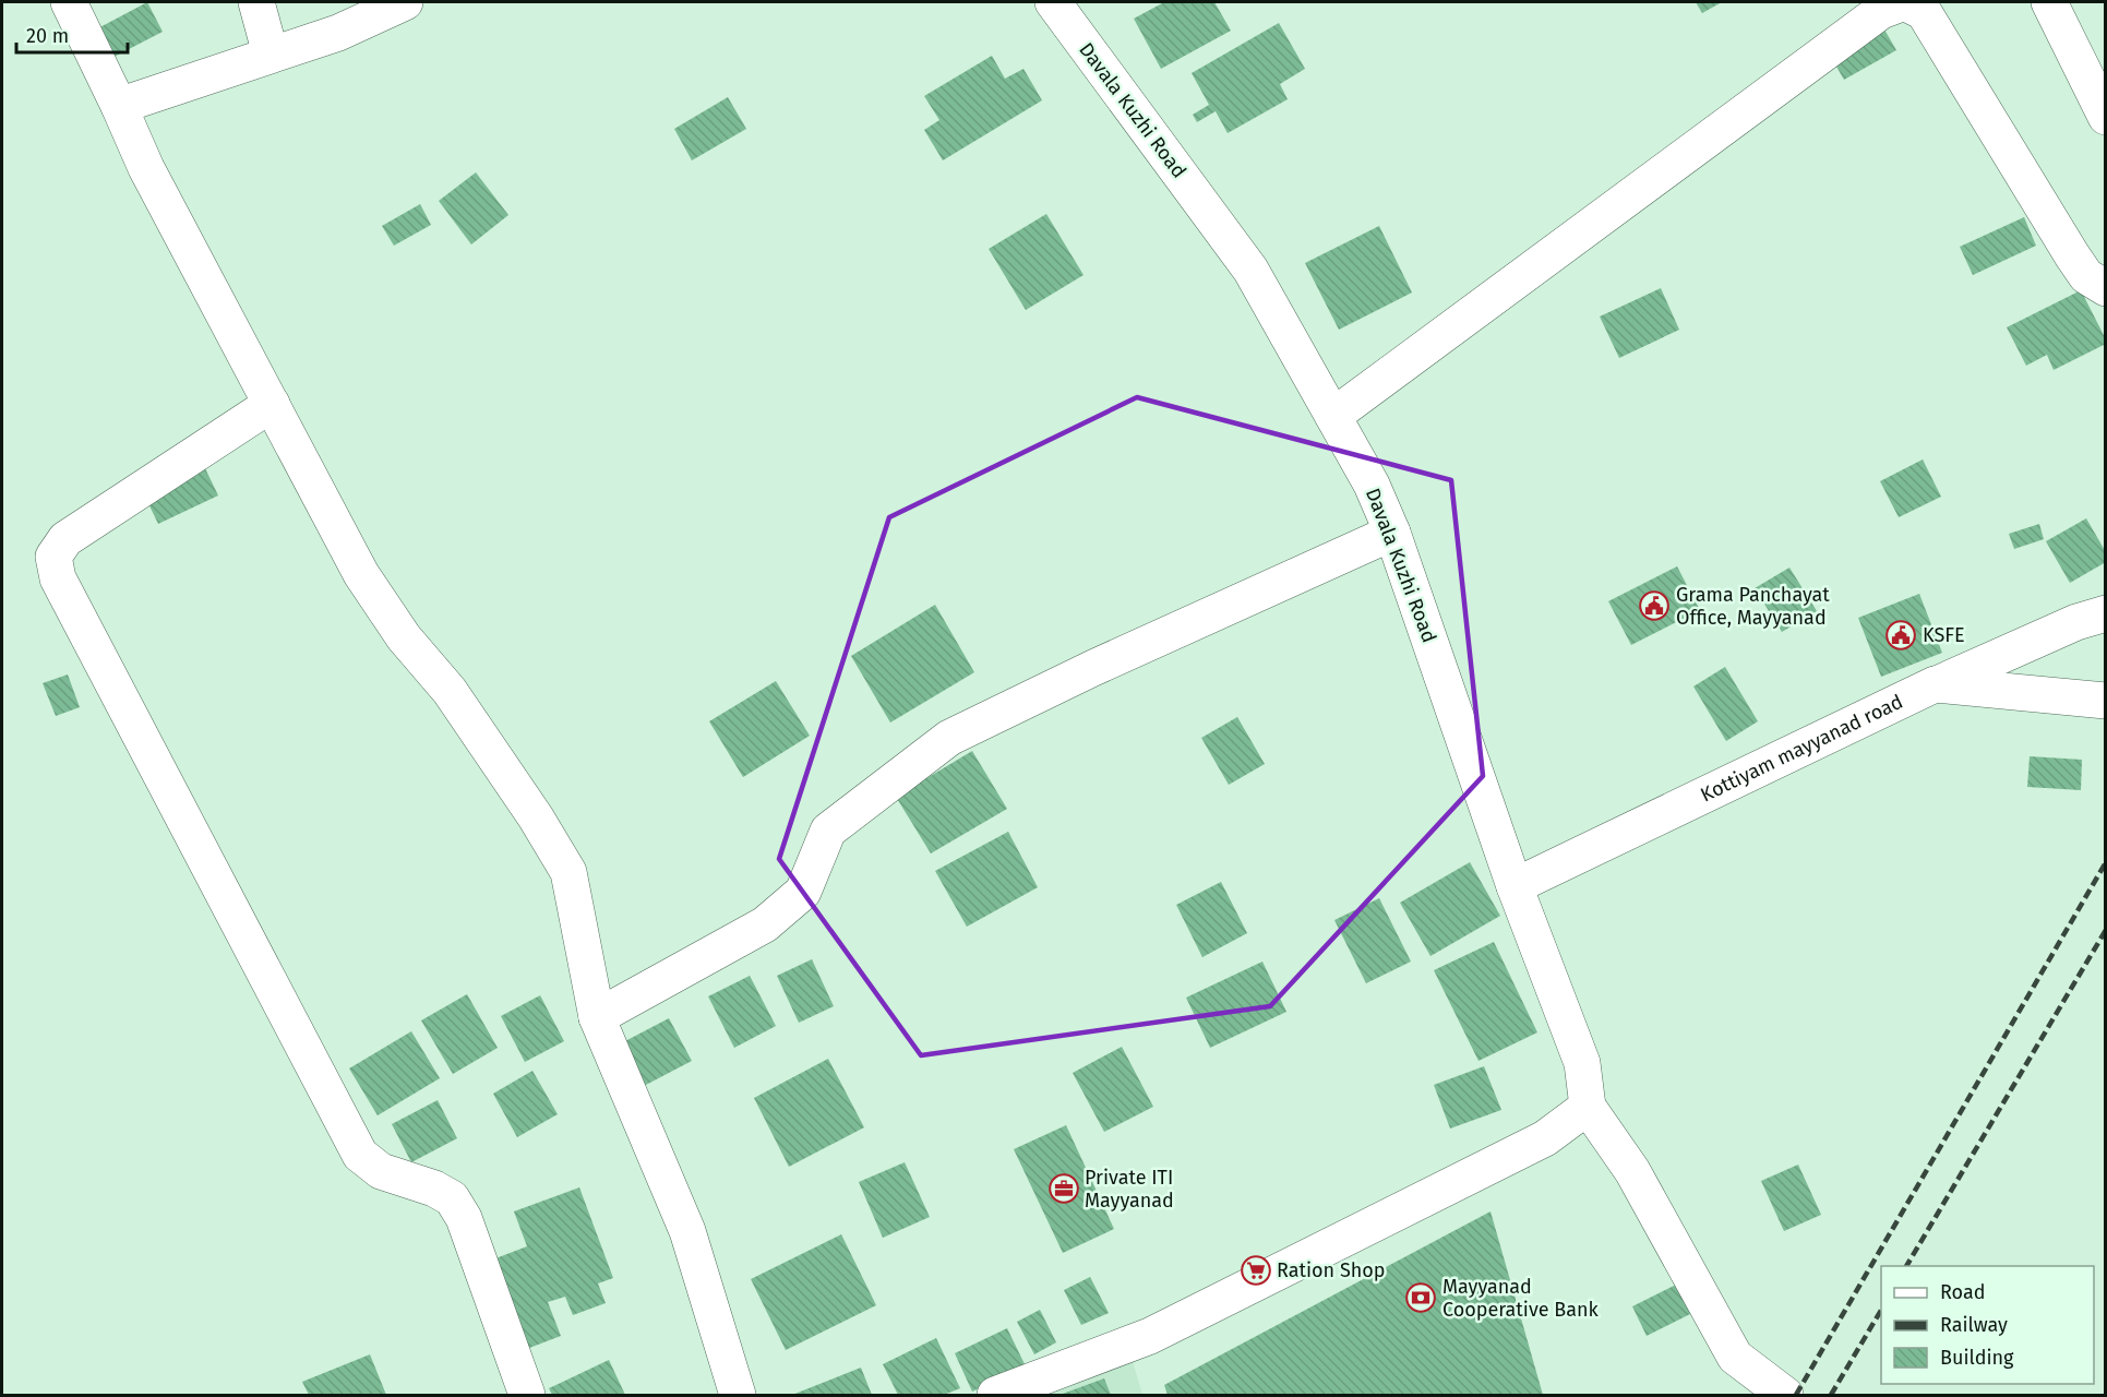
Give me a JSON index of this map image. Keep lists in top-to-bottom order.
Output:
{
  "streets": {
    "street": ["Davala Kuzhi Road", "Kottiyam mayyanad road"]
  },
  "crossings": [
    ["Davala Kuzhi Road", "Kottiyam mayyanad road"]
  ],
  "places": {
    "public building": ["Grama Panchayat Office, Mayyanad", "KSFE"],
    "office": ["Private ITI Mayyanad"],
    "supermarket": ["Ration Shop"],
    "bank": ["Mayyanad Cooperative Bank"]
  },
  "legend": ["Road", "Railway", "Building"],
  "scale_bar": "20 m"
}
